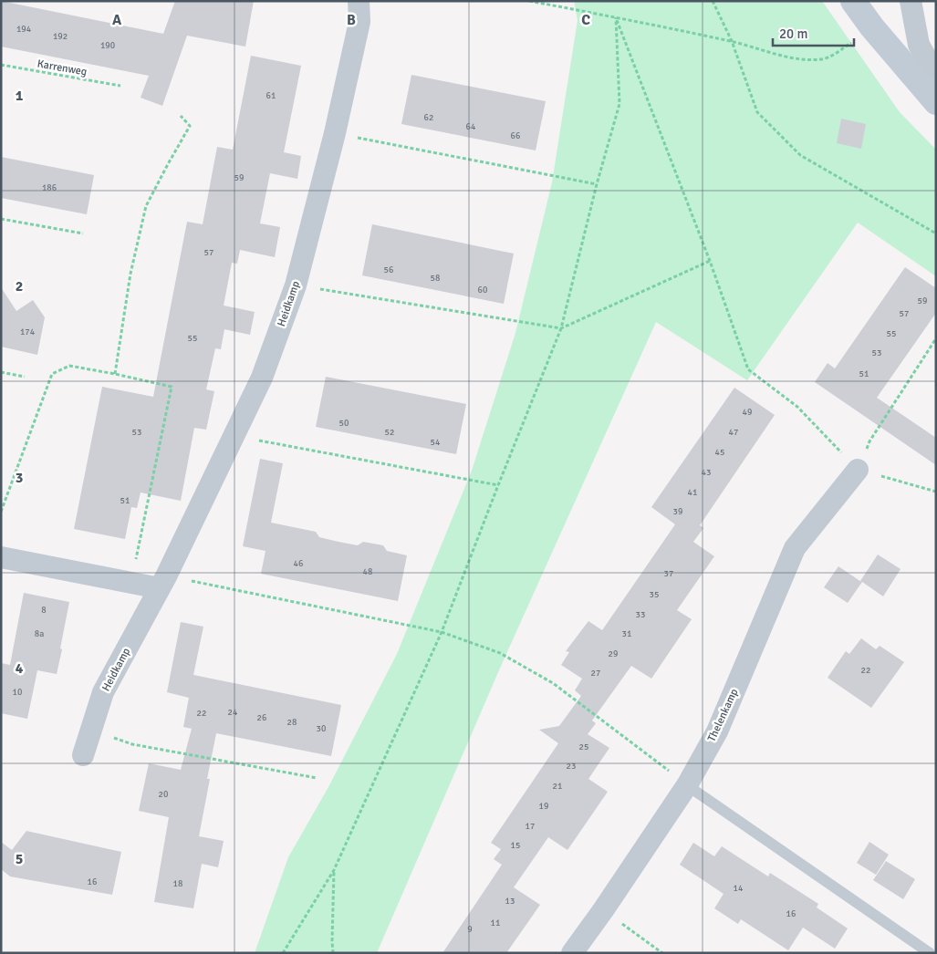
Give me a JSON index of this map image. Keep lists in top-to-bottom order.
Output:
{
  "streets": {
    "street": ["Heidkamp", "Thelenkamp"],
    "path": ["Karrenweg"]
  },
  "house_numbers": [
    "194",
    "192",
    "190",
    "61",
    "62",
    "64",
    "66",
    "59",
    "186",
    "57",
    "56",
    "58",
    "60",
    "59",
    "57",
    "174",
    "55",
    "55",
    "53",
    "51",
    "49",
    "50",
    "53",
    "52",
    "47",
    "54",
    "45",
    "43",
    "41",
    "51",
    "39",
    "46",
    "48",
    "37",
    "35",
    "8",
    "33",
    "8a",
    "31",
    "29",
    "22",
    "27",
    "10",
    "24",
    "22",
    "26",
    "28",
    "30",
    "25",
    "23",
    "21",
    "20",
    "19",
    "17",
    "15",
    "16",
    "18",
    "14",
    "13",
    "16",
    "11",
    "9"
  ],
  "scale_bar": "20 m",
  "grid": {
    "columns": ["A", "B", "C"],
    "rows": [
      "1",
      "2",
      "3",
      "4",
      "5"
    ]
  }
}
